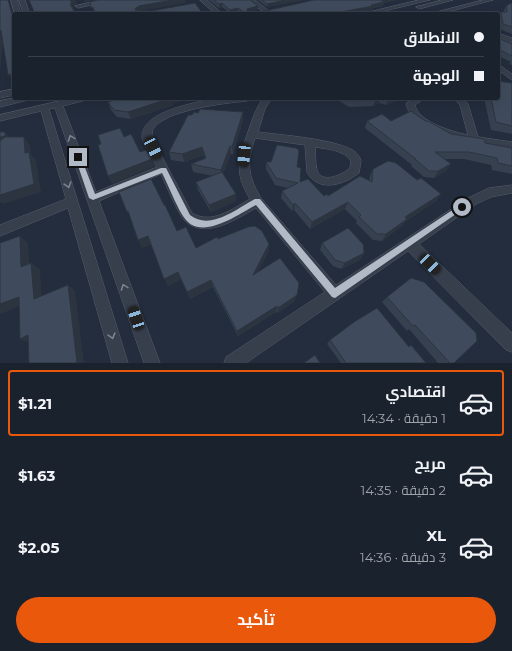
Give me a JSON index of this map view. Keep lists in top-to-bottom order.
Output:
{
  "page": {
    "banner": ["الانطلاق", "الوجهة"],
    "list": [
      {
        "name": "اقتصادي",
        "note": "1 دقيقة · 14:34",
        "value": "$1.21"
      },
      {
        "name": "مريح",
        "note": "2 دقيقة · 14:35",
        "value": "$1.63"
      },
      {
        "name": "XL",
        "note": "3 دقيقة · 14:36",
        "value": "$2.05"
      }
    ],
    "buttons": "تأكيد"
  }
}
